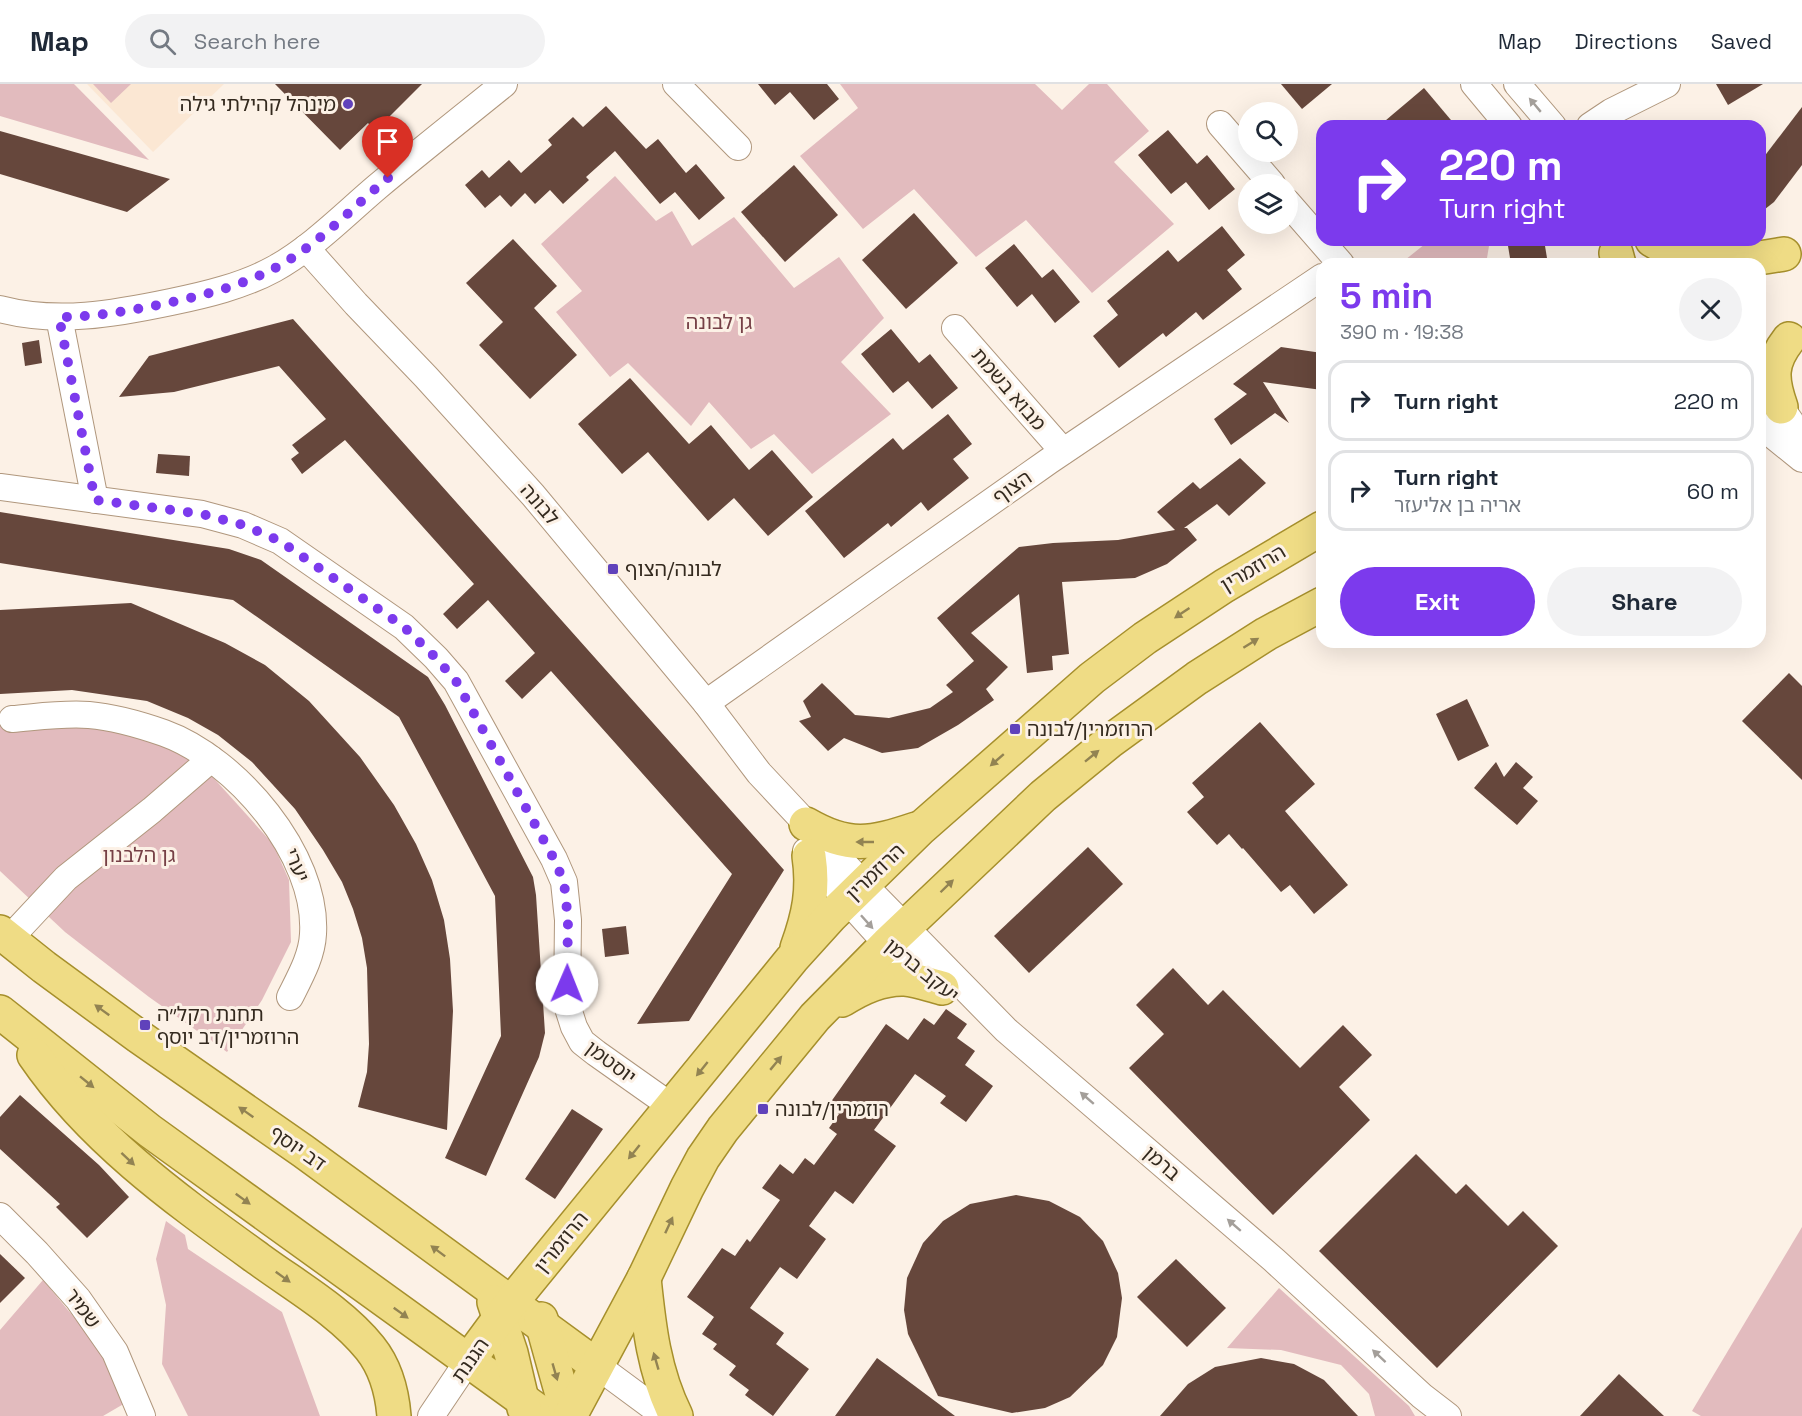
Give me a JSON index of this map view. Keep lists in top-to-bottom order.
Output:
{
  "streets": {
    "main road": ["הרוזמרין", "דב יוסף", "הגננת"],
    "street": [
      "מבוא בשמת",
      "הצוף",
      "לבונה",
      "יערי",
      "יעקב ברמן",
      "יוסטמן",
      "ברמן",
      "שמיר"
    ]
  },
  "crossings": [
    ["מבוא בשמת", "הצוף"],
    ["הצוף", "לבונה"],
    ["לבונה", "הרוזמרין"],
    ["לבונה", "יעקב ברמן"],
    ["לבונה", "ברמן"],
    ["הרוזמרין", "יוסטמן"],
    ["הרוזמרין", "דב יוסף"],
    ["הרוזמרין", "הגננת"],
    ["יעקב ברמן", "ברמן"],
    ["דב יוסף", "הגננת"]
  ],
  "one_way": ["ברמן"],
  "parks": ["גן לבונה", "גן הלבנון"],
  "places": {
    "other": ["מינהל קהילתי גילה"],
    "transit": [
      "לבונה/הצוף",
      "הרוזמרין/לבונה",
      "תחנת רקל״ה הרוזמרין/דב יוסף",
      "רוזמרין/לבונה"
    ]
  },
  "page": {
    "header": "Map",
    "search": "Search here",
    "nav": ["Map", "Directions", "Saved"],
    "turn": ["220 m", "Turn right"],
    "heading": ["5 min", "390 m · 19:38"],
    "list": [
      {
        "name": "Turn right",
        "value": "220 m"
      },
      {
        "name": "Turn right",
        "note": "אריה בן אליעזר",
        "value": "60 m"
      }
    ],
    "buttons": ["Exit", "Share"]
  }
}
